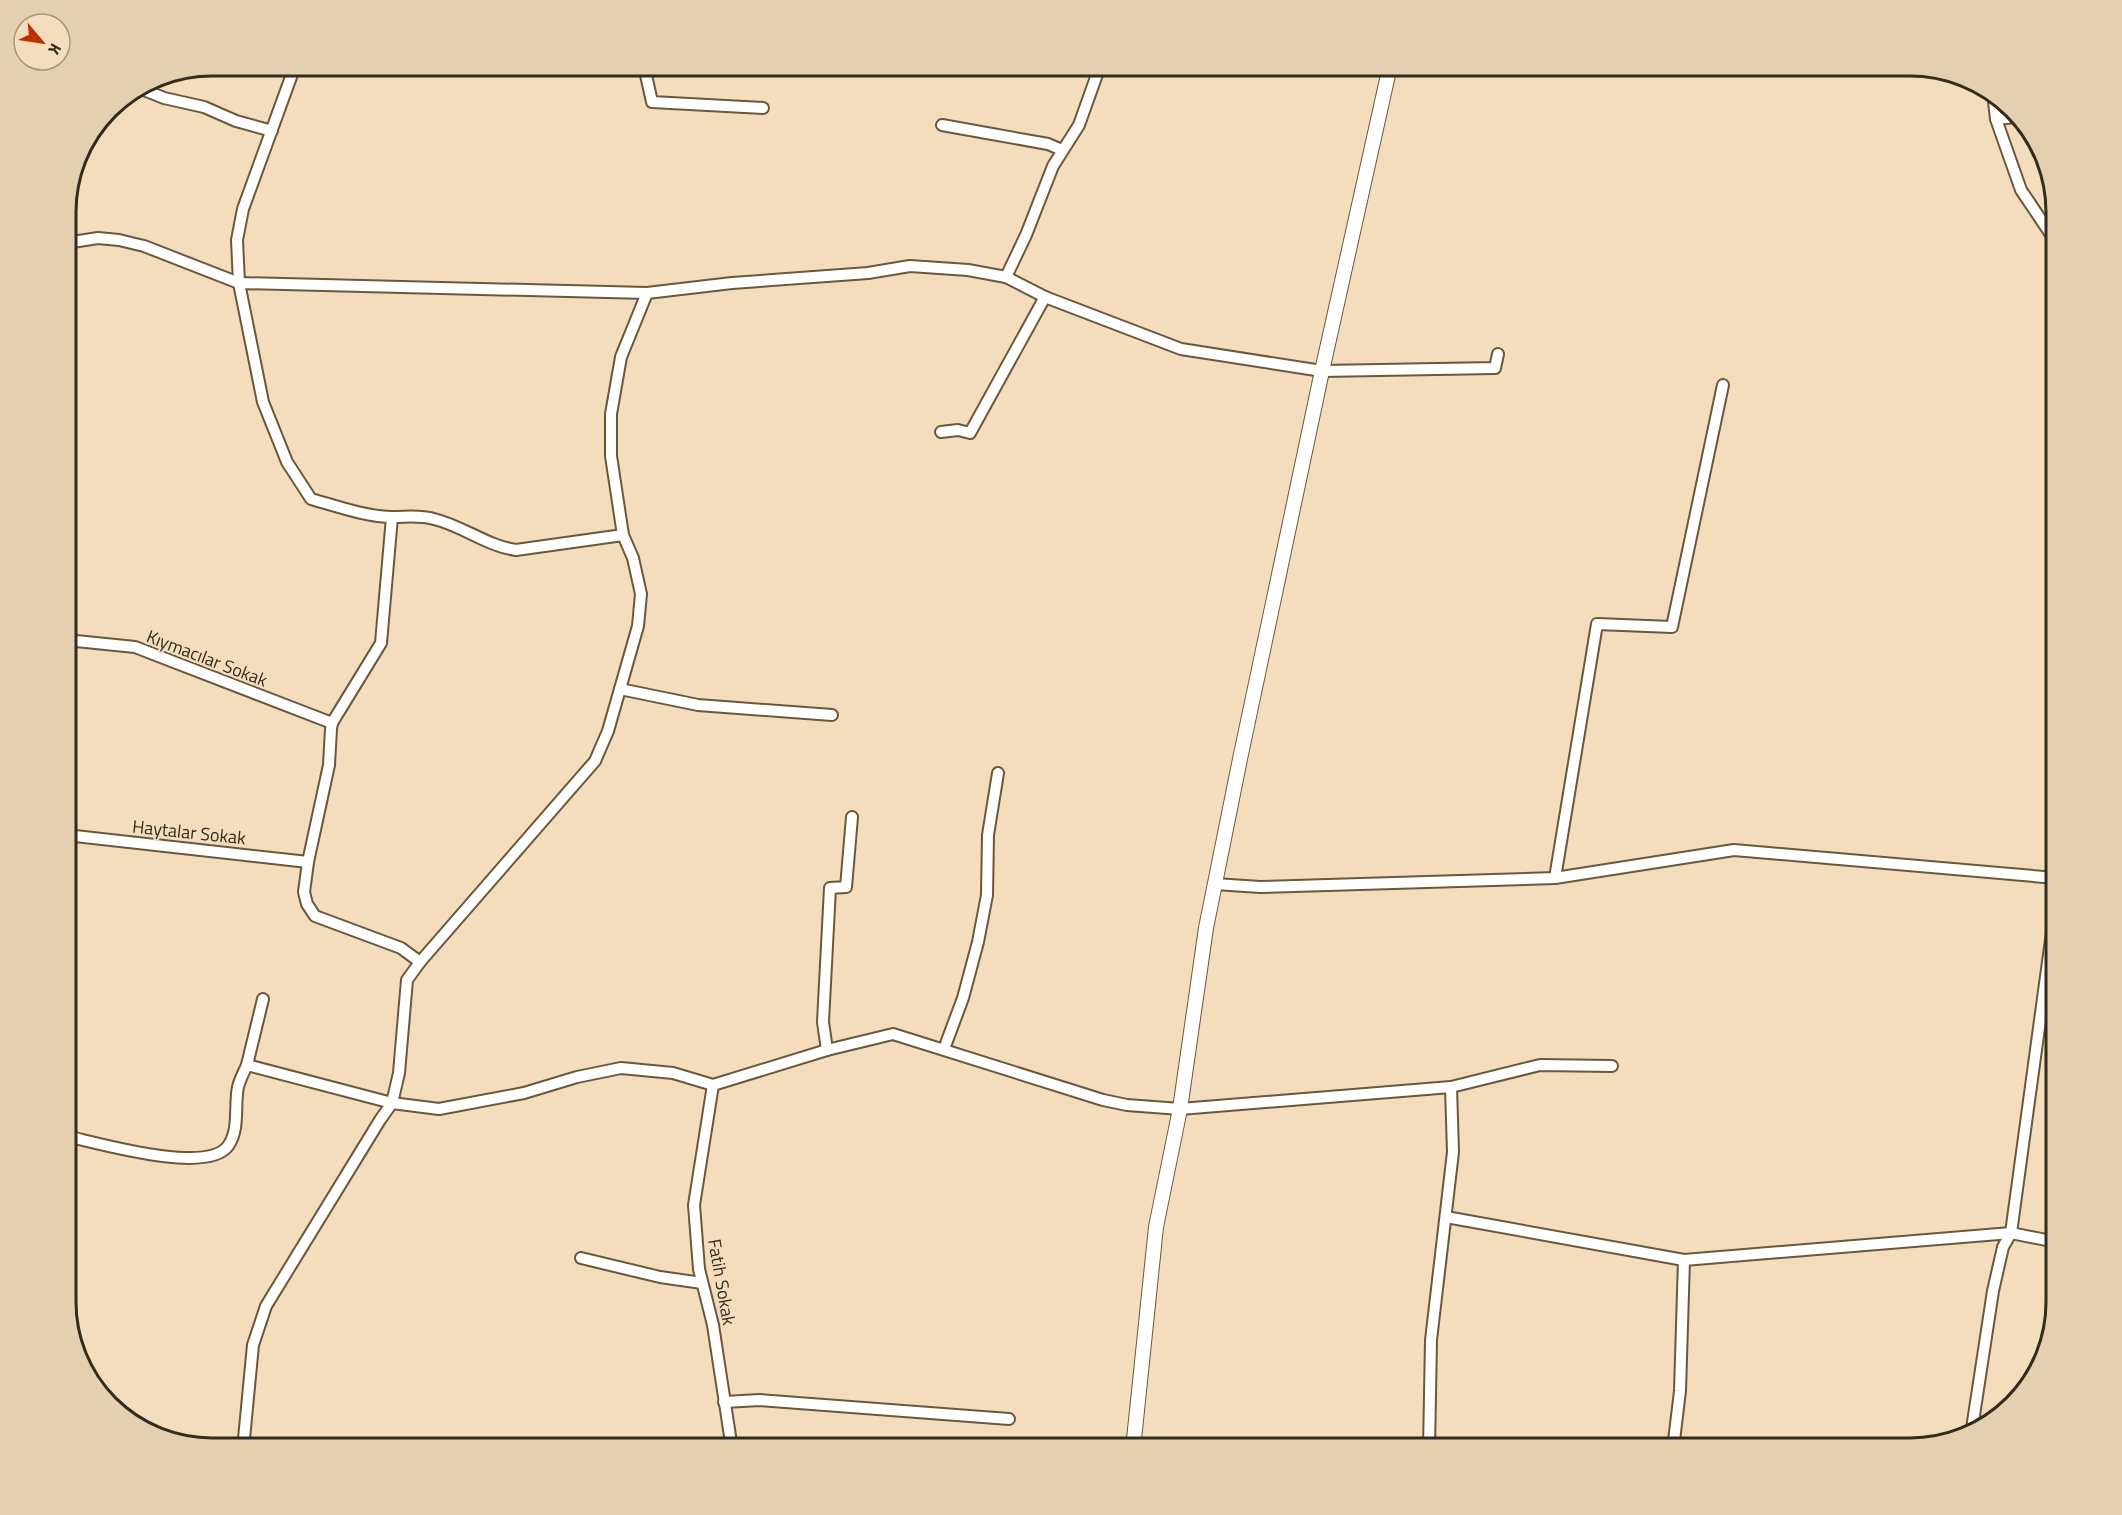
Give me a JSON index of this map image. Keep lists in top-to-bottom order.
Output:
{
  "streets": {
    "street": ["Kıymacılar Sokak", "Haytalar Sokak", "Fatih Sokak"]
  },
  "north": "bottom right"
}
